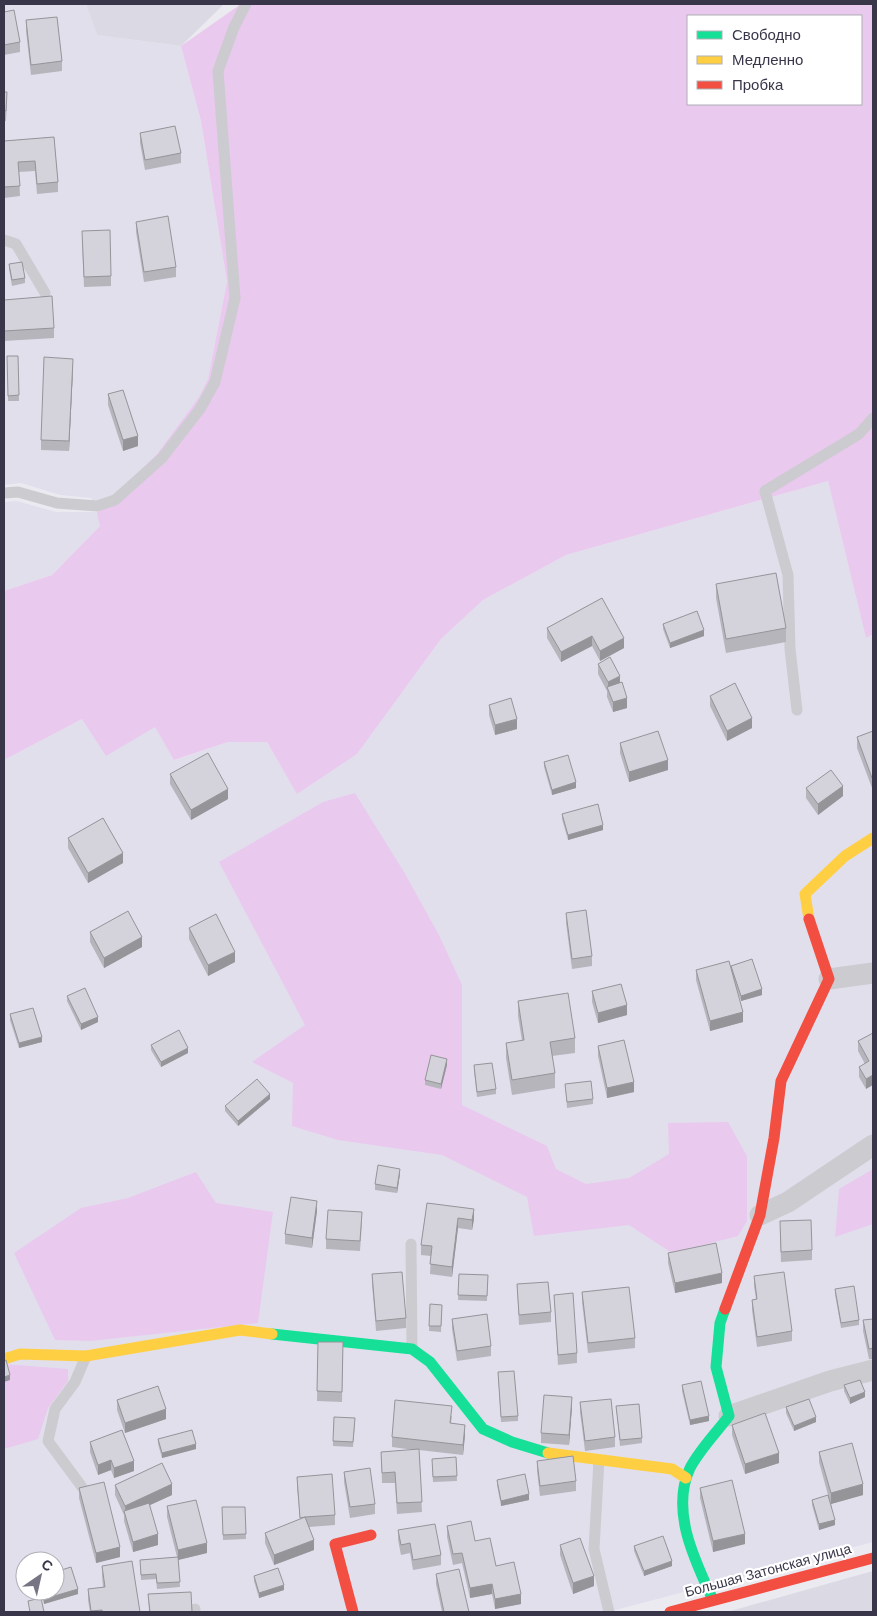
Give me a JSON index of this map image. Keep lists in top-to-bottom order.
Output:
{
  "streets": {
    "street": ["Большая Затонская улица"]
  },
  "legend": ["Свободно", "Медленно", "Пробка"],
  "north": "top right"
}
